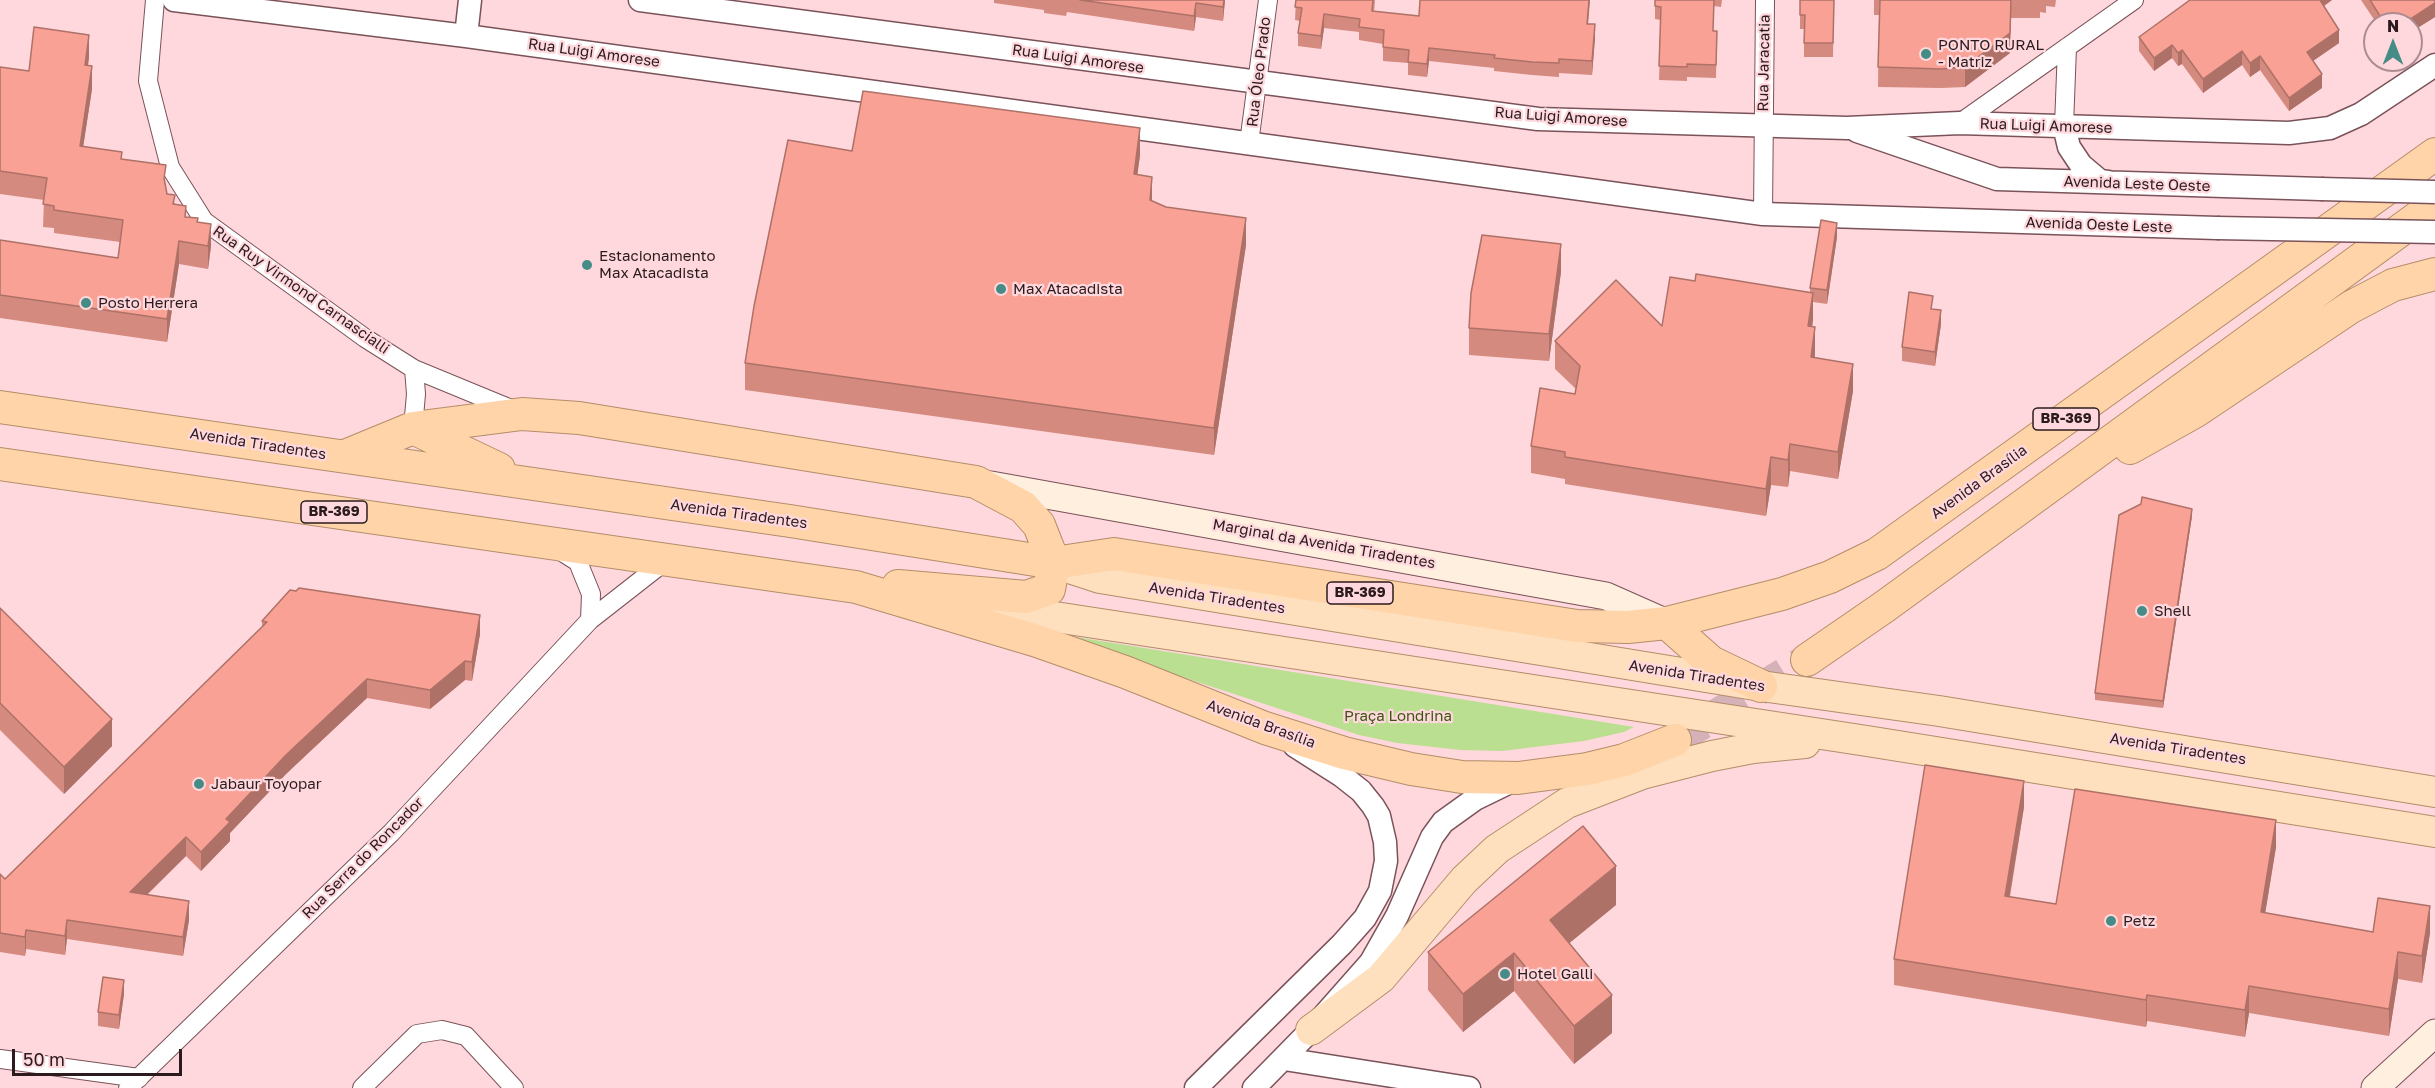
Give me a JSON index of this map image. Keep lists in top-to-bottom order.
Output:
{
  "streets": {
    "highway": ["BR-369", "Avenida Tiradentes", "Avenida Brasília"],
    "main road": ["Marginal da Avenida Tiradentes"],
    "street": [
      "Rua Luigi Amorese",
      "Rua Jaracatia",
      "Rua Óleo Prado",
      "Avenida Leste Oeste",
      "Avenida Oeste Leste",
      "Rua Ruy Virmond Carnascialli",
      "Rua Serra do Roncador"
    ]
  },
  "crossings": [
    ["Rua Luigi Amorese", "Rua Jaracatia"],
    ["Rua Luigi Amorese", "Rua Óleo Prado"],
    ["Rua Luigi Amorese", "Avenida Leste Oeste"],
    ["Rua Luigi Amorese", "Avenida Oeste Leste"],
    ["Rua Jaracatia", "Avenida Oeste Leste"],
    ["BR-369", "Avenida Tiradentes"],
    ["BR-369", "Avenida Brasília"],
    ["BR-369", "Marginal da Avenida Tiradentes"],
    ["BR-369", "Rua Serra do Roncador"],
    ["Avenida Brasília", "Marginal da Avenida Tiradentes"]
  ],
  "parks": ["Praça Londrina"],
  "places": [
    "PONTO RURAL - Matriz",
    "Estacionamento Max Atacadista",
    "Max Atacadista",
    "Posto Herrera",
    "Shell",
    "Jabaur Toyopar",
    "Petz",
    "Hotel Galli"
  ],
  "scale_bar": "50 m",
  "north": "top"
}
